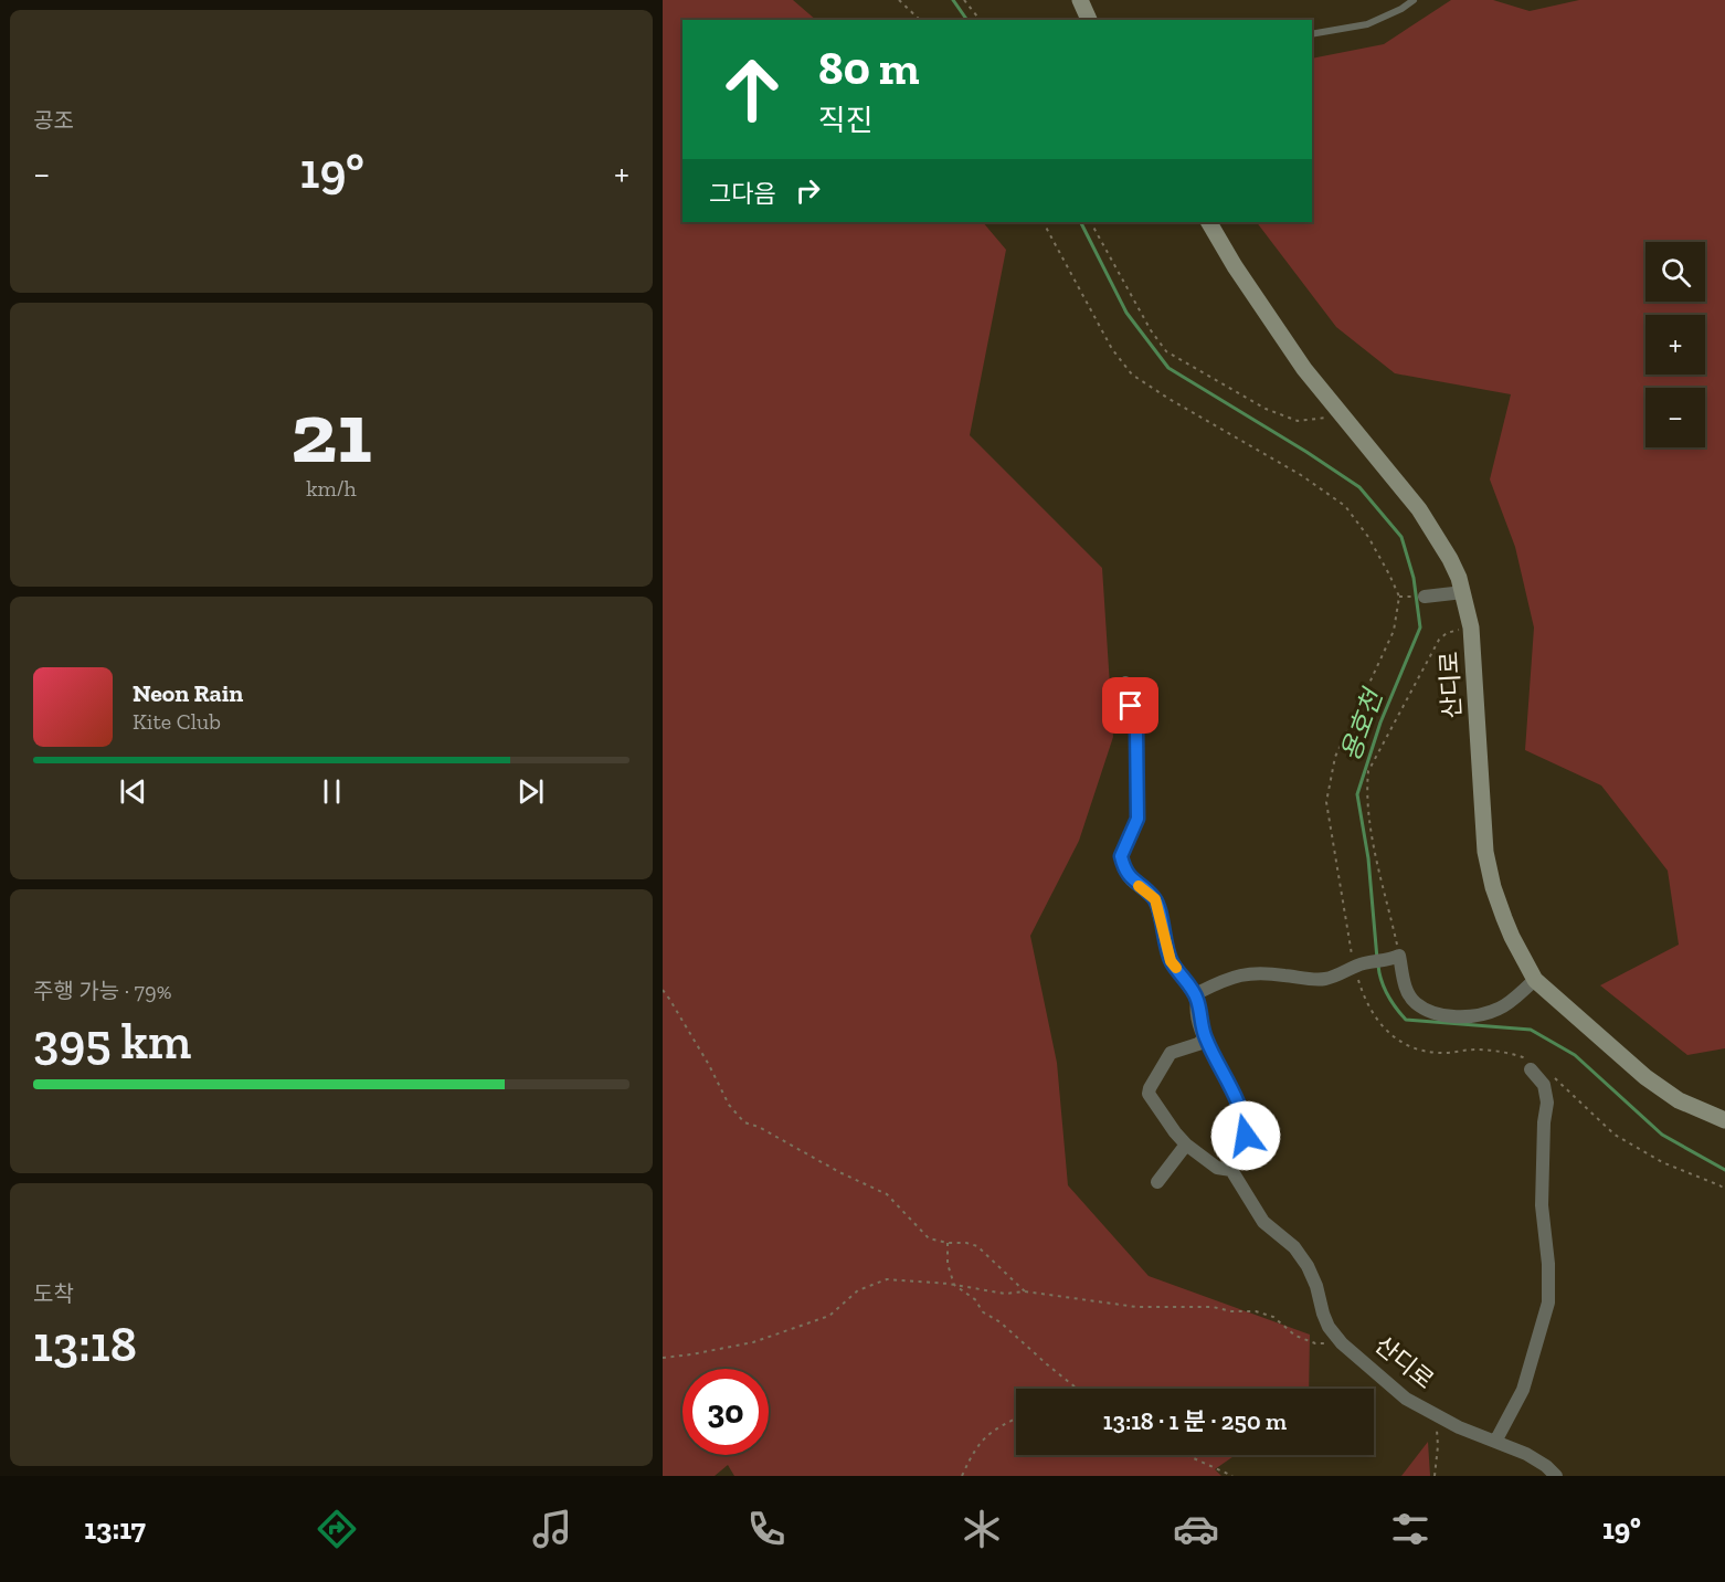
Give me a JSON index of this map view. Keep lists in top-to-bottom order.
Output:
{
  "streets": {
    "street": ["산디로"]
  },
  "water": ["용호천"],
  "page": {
    "tile": [
      "공조",
      ["21", "km/h"],
      ["주행 가능 · 79%", "395 km"],
      ["도착", "13:18"]
    ],
    "turn": ["80 m", "직진"],
    "heat": ["−", "19°", "+"],
    "then": "그다음",
    "map_buttons": ["+", "−"],
    "song": ["Neon Rain", "Kite Club"],
    "limit": "30",
    "trip": "13:18 · 1 분 · 250 m",
    "tabs": ["13:17", "19°"]
  }
}
